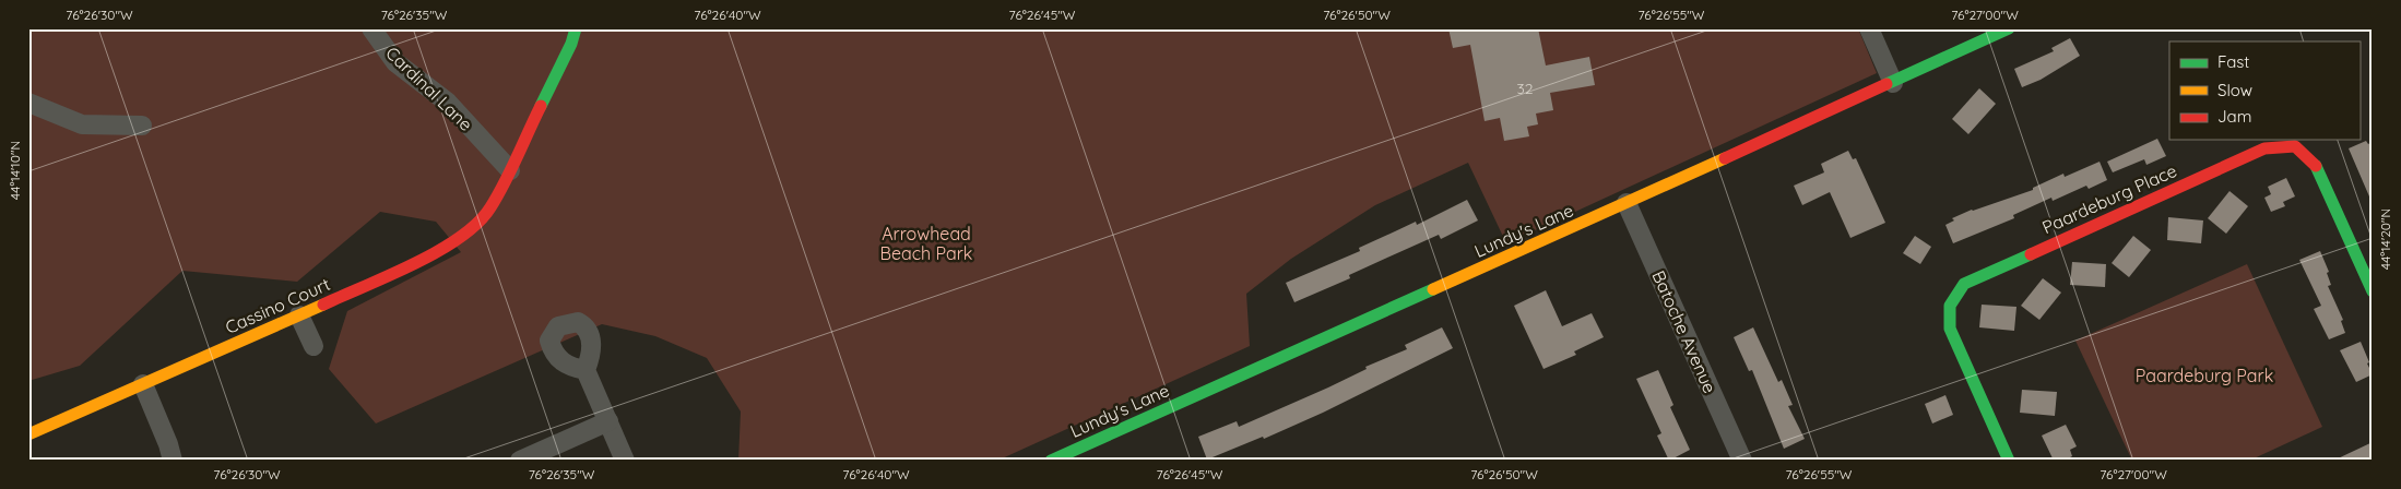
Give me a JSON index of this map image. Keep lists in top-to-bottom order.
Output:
{
  "streets": {
    "street": [
      "Cardinal Lane",
      "Paardeburg Place",
      "Lundy's Lane",
      "Cassino Court",
      "Batoche Avenue"
    ]
  },
  "crossings": [
    ["Cardinal Lane", "Cassino Court"],
    ["Lundy's Lane", "Batoche Avenue"]
  ],
  "parks": ["Arrowhead Beach Park", "Paardeburg Park"],
  "house_numbers": ["32"],
  "legend": ["Fast", "Slow", "Jam"],
  "coordinates": [
    "76°26'30\"W",
    "76°26'35\"W",
    "76°26'40\"W",
    "76°26'45\"W",
    "76°26'50\"W",
    "76°26'55\"W",
    "76°27'00\"W",
    "44°14'10\"N",
    "44°14'20\"N"
  ]
}
